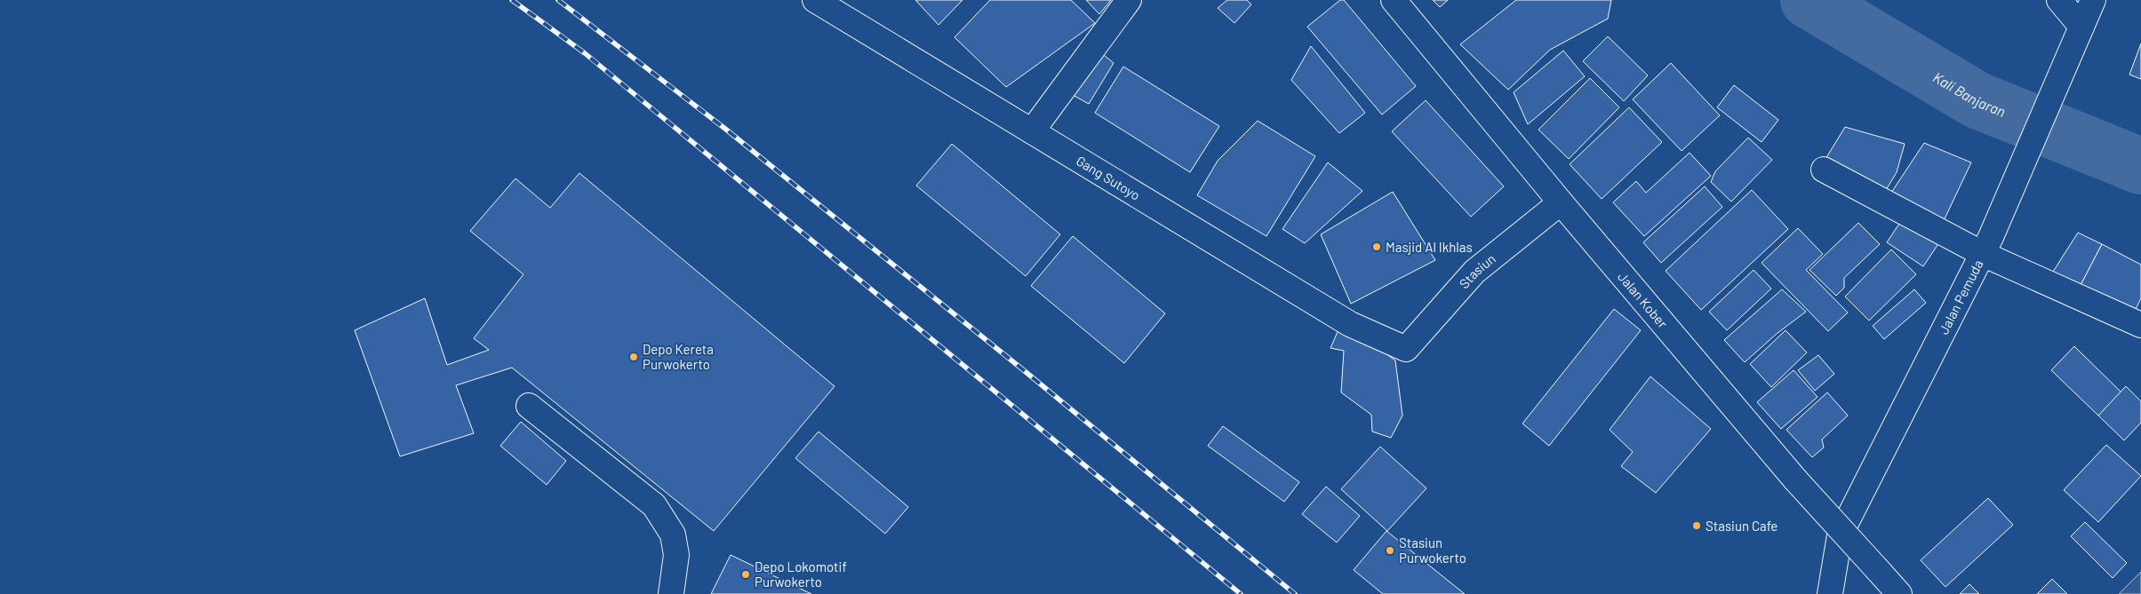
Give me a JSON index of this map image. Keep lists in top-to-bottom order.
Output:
{
  "streets": {
    "street": [
      "Gang Sutoyo",
      "Stasiun",
      "Jalan Pemuda",
      "Jalan Kober"
    ]
  },
  "crossings": [
    ["Gang Sutoyo", "Stasiun"],
    ["Stasiun", "Jalan Kober"]
  ],
  "water": ["Kali Banjaran"],
  "places": [
    "Masjid Al Ikhlas",
    "Depo Kereta Purwokerto",
    "Stasiun Cafe",
    "Stasiun Purwokerto",
    "Depo Lokomotif Purwokerto"
  ]
}
